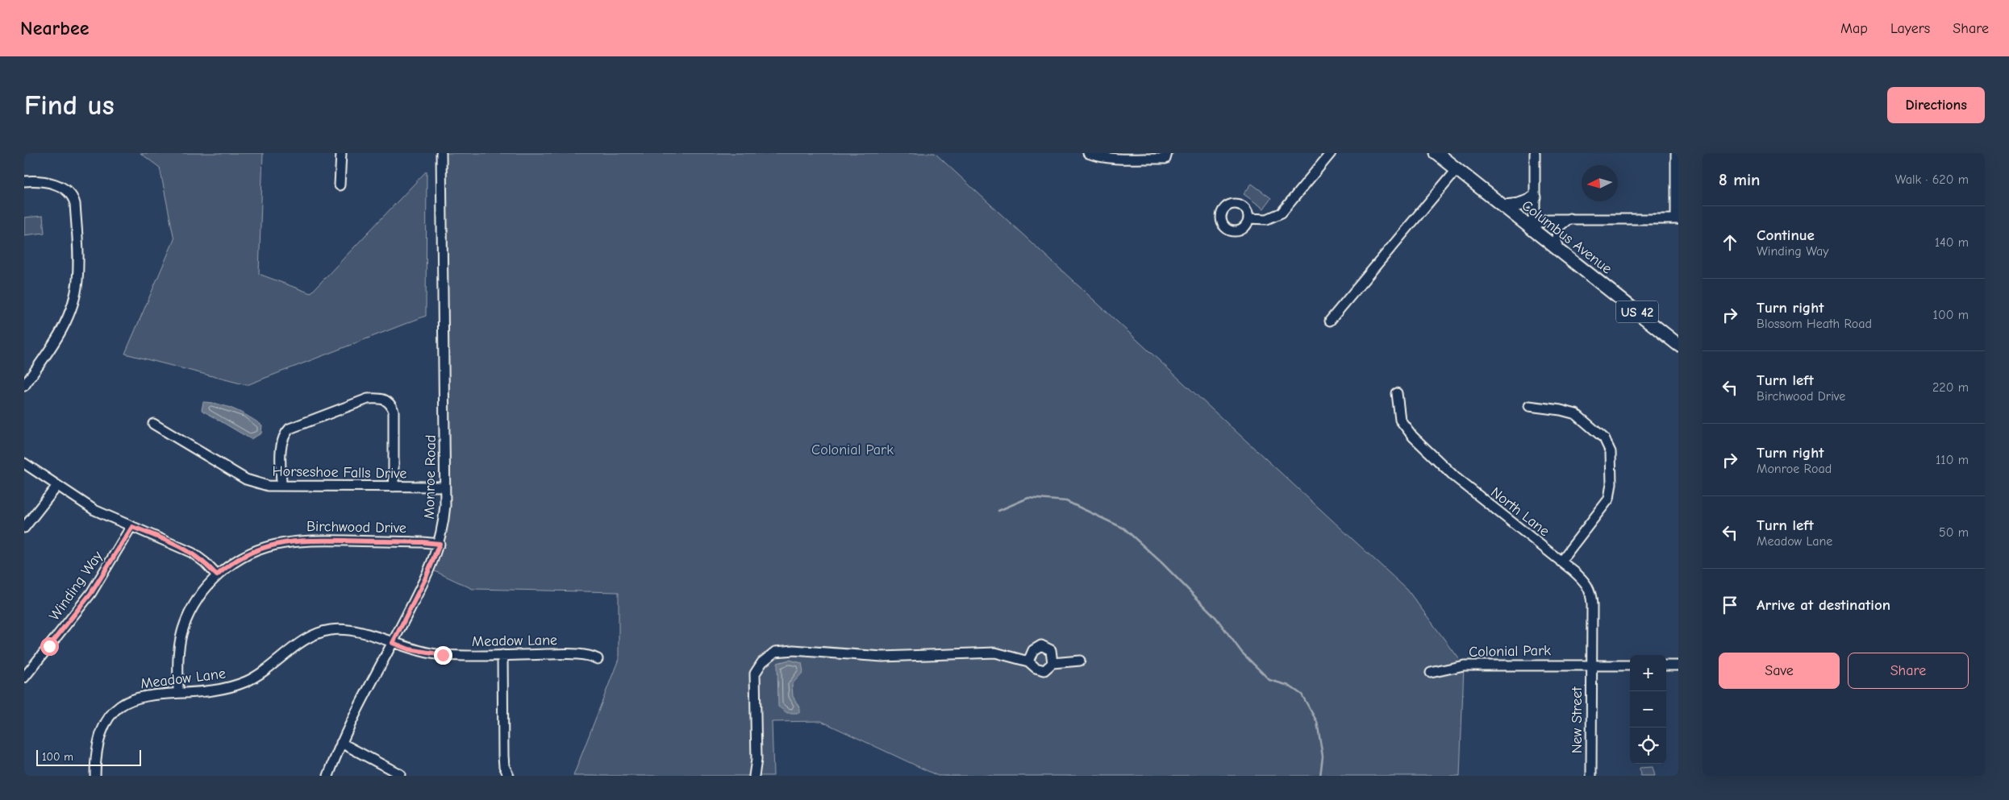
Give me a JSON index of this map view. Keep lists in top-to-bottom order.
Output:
{
  "streets": {
    "main road": ["Columbus Avenue", "US 42"],
    "street": [
      "Horseshoe Falls Drive",
      "Monroe Road",
      "North Lane",
      "Birchwood Drive",
      "Winding Way",
      "Meadow Lane",
      "Colonial Park",
      "New Street"
    ]
  },
  "crossings": [
    ["Horseshoe Falls Drive", "Monroe Road"],
    ["Monroe Road", "Birchwood Drive"],
    ["Monroe Road", "Meadow Lane"],
    ["North Lane", "Colonial Park"],
    ["North Lane", "New Street"],
    ["Birchwood Drive", "Meadow Lane"],
    ["Colonial Park", "New Street"]
  ],
  "parks": ["Colonial Park"],
  "scale_bar": "100 m",
  "north": "left",
  "page": {
    "header": "Nearbee",
    "nav": ["Map", "Layers", "Share"],
    "buttons": [
      "Directions",
      ["Save", "Share"]
    ],
    "title": "Find us",
    "heading": ["8 min", "Walk · 620 m"],
    "list": [
      ["Continue", "Winding Way", "140 m"],
      ["Turn right", "Blossom Heath Road", "100 m"],
      ["Turn left", "Birchwood Drive", "220 m"],
      ["Turn right", "Monroe Road", "110 m"],
      ["Turn left", "Meadow Lane", "50 m"],
      "Arrive at destination"
    ],
    "map_buttons": ["+", "−"],
    "scale": "100 m"
  }
}
